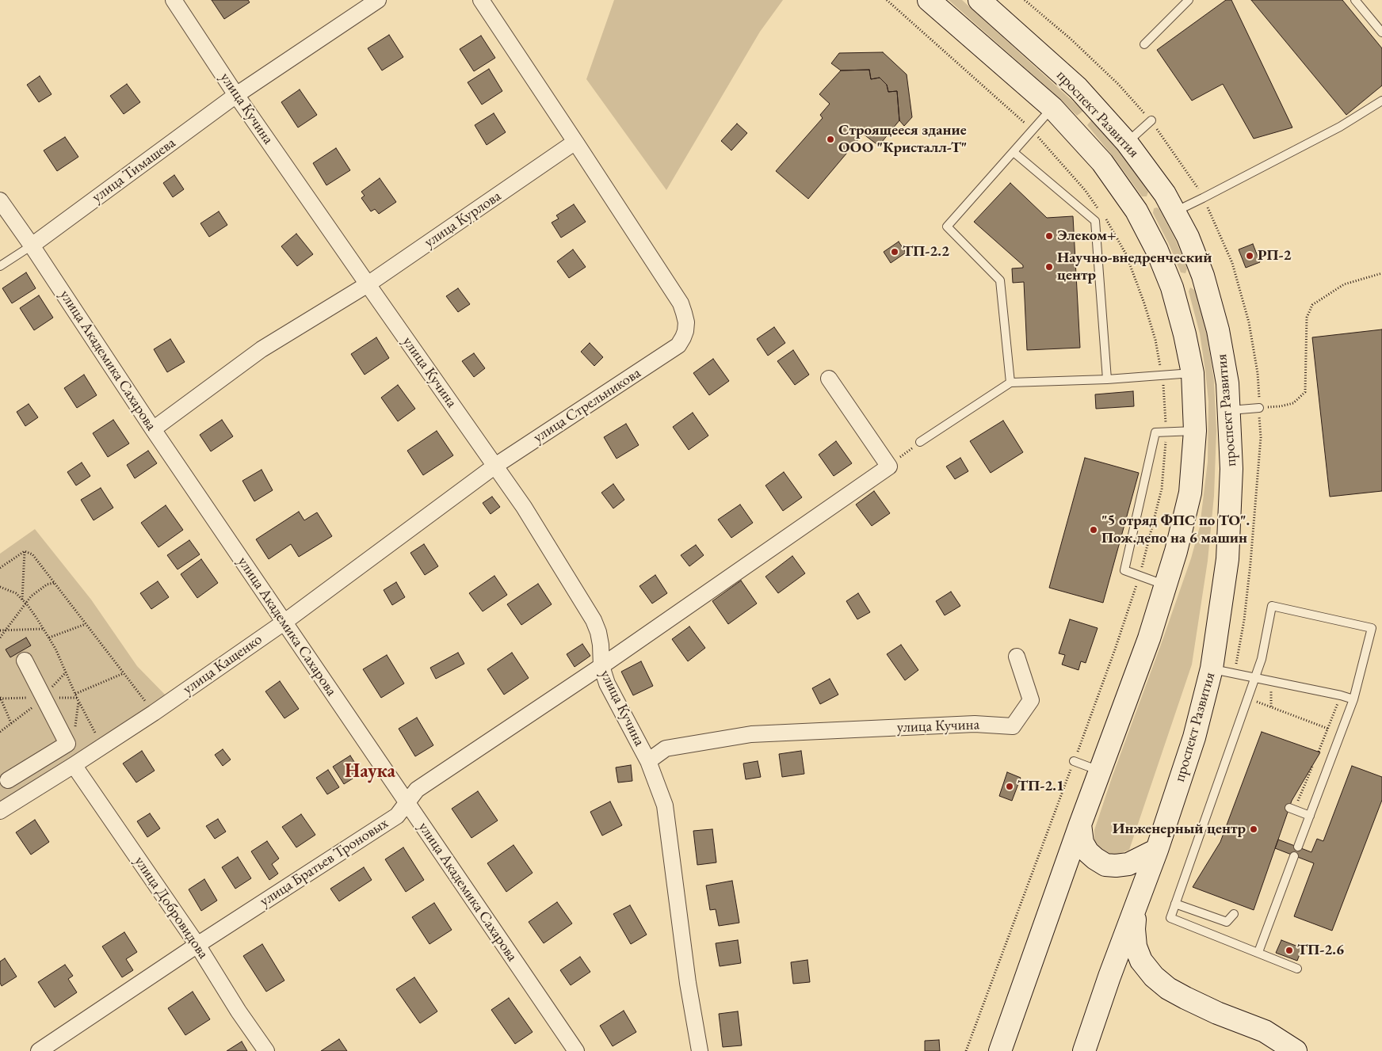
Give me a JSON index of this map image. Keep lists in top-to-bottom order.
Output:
{
  "streets": {
    "street": [
      "улица Кучина",
      "проспект Развития",
      "улица Тимашева",
      "улица Курлова",
      "улица Академика Сахарова",
      "улица Стрельникова",
      "улица Кащенко",
      "улица Братьев Троновых",
      "улица Добровидова"
    ]
  },
  "crossings": [
    ["улица Кучина", "улица Тимашева"],
    ["улица Кучина", "улица Курлова"],
    ["улица Кучина", "улица Стрельникова"],
    ["улица Кучина", "улица Кащенко"],
    ["улица Кучина", "улица Братьев Троновых"],
    ["улица Тимашева", "улица Академика Сахарова"],
    ["улица Курлова", "улица Академика Сахарова"],
    ["улица Курлова", "улица Стрельникова"],
    ["улица Академика Сахарова", "улица Кащенко"],
    ["улица Академика Сахарова", "улица Братьев Троновых"],
    ["улица Стрельникова", "улица Кащенко"],
    ["улица Кащенко", "улица Добровидова"],
    ["улица Братьев Троновых", "улица Добровидова"]
  ],
  "districts": ["Наука"],
  "places": [
    "Строящееся здание ООО \"Кристалл-Т\"",
    "Элеком+",
    "ТП-2.2",
    "РП-2",
    "Научно-внедренческий центр",
    "\"5 отряд ФПС по ТО\". Пож.депо на 6 машин",
    "ТП-2.1",
    "Инженерный центр",
    "ТП-2.6"
  ]
}
